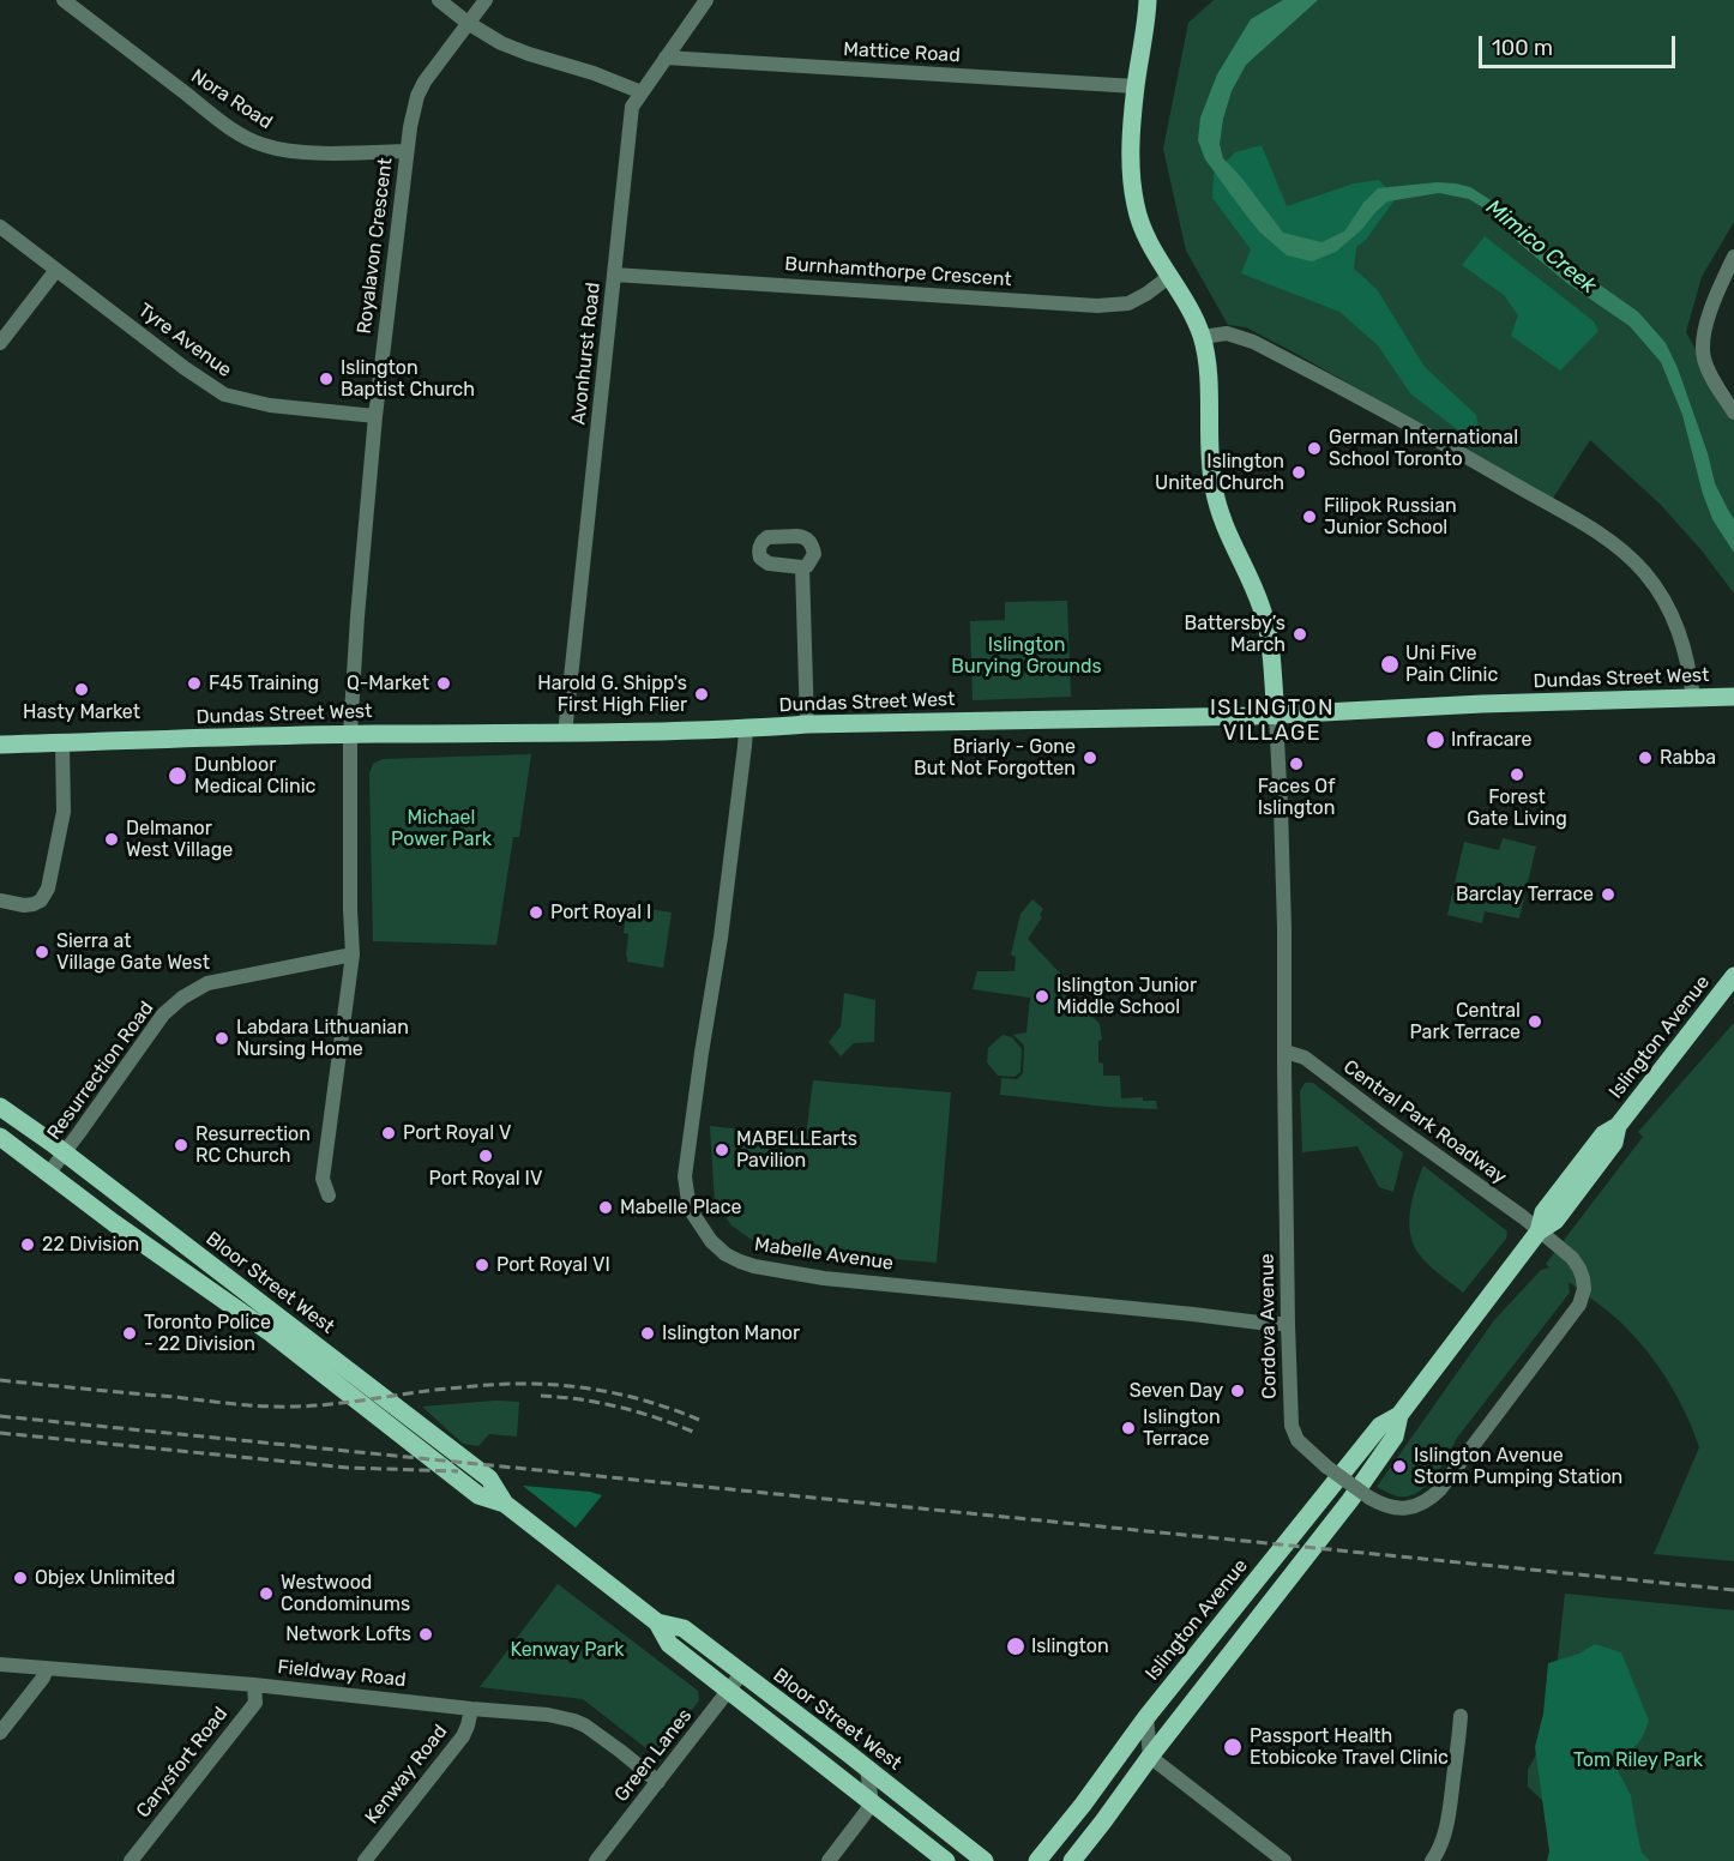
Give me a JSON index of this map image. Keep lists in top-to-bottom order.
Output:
{
  "streets": {
    "main road": ["Dundas Street West", "Islington Avenue", "Bloor Street West"],
    "street": [
      "Mattice Road",
      "Nora Road",
      "Royalavon Crescent",
      "Burnhamthorpe Crescent",
      "Tyre Avenue",
      "Avonhurst Road",
      "Resurrection Road",
      "Central Park Roadway",
      "Mabelle Avenue",
      "Cordova Avenue",
      "Fieldway Road",
      "Green Lanes",
      "Carysfort Road",
      "Kenway Road"
    ]
  },
  "crossings": [
    ["Mattice Road", "Avonhurst Road"],
    ["Nora Road", "Royalavon Crescent"],
    ["Royalavon Crescent", "Tyre Avenue"],
    ["Royalavon Crescent", "Dundas Street West"],
    ["Royalavon Crescent", "Resurrection Road"],
    ["Burnhamthorpe Crescent", "Avonhurst Road"],
    ["Avonhurst Road", "Dundas Street West"],
    ["Dundas Street West", "Mabelle Avenue"],
    ["Dundas Street West", "Cordova Avenue"],
    ["Islington Avenue", "Central Park Roadway"],
    ["Islington Avenue", "Cordova Avenue"],
    ["Resurrection Road", "Bloor Street West"],
    ["Central Park Roadway", "Cordova Avenue"],
    ["Mabelle Avenue", "Cordova Avenue"],
    ["Bloor Street West", "Green Lanes"],
    ["Fieldway Road", "Green Lanes"],
    ["Fieldway Road", "Carysfort Road"],
    ["Fieldway Road", "Kenway Road"]
  ],
  "districts": ["ISLINGTON VILLAGE"],
  "water": ["Mimico Creek"],
  "parks": [
    "Islington Burying Grounds",
    "Michael Power Park",
    "Kenway Park",
    "Tom Riley Park"
  ],
  "places": [
    "Islington Baptist Church",
    "German International School Toronto",
    "Islington United Church",
    "Filipok Russian Junior School",
    "Battersby’s March",
    "Uni Five Pain Clinic",
    "F45 Training",
    "Q-Market",
    "Hasty Market",
    "Harold G. Shipp's First High Flier",
    "Infracare",
    "Briarly - Gone But Not Forgotten",
    "Rabba",
    "Faces Of Islington",
    "Forest Gate Living",
    "Dunbloor Medical Clinic",
    "Delmanor West Village",
    "Barclay Terrace",
    "Port Royal I",
    "Sierra at Village Gate West",
    "Islington Junior Middle School",
    "Central Park Terrace",
    "Labdara Lithuanian Nursing Home",
    "Port Royal V",
    "Resurrection RC Church",
    "MABELLEarts Pavilion",
    "Port Royal IV",
    "Mabelle Place",
    "22 Division",
    "Port Royal VI",
    "Toronto Police - 22 Division",
    "Islington Manor",
    "Seven Day",
    "Islington Terrace",
    "Islington Avenue Storm Pumping Station",
    "Objex Unlimited",
    "Westwood Condominums",
    "Network Lofts",
    "Islington",
    "Passport Health Etobicoke Travel Clinic"
  ],
  "scale_bar": "100 m"
}
